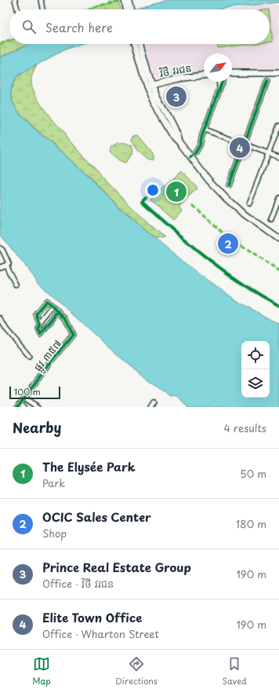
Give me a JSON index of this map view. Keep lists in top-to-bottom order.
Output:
{
  "streets": {
    "main road": ["វិថី វរជន"],
    "street": ["ផ្លូវ ៣៥៧"]
  },
  "scale_bar": "100 m",
  "north": "top right",
  "page": {
    "search": "Search here",
    "pins": [
      "3",
      "4",
      "1",
      "2"
    ],
    "scale": "100 m",
    "heading": ["Nearby", "4 results"],
    "list": [
      {
        "mark": "1",
        "name": "The Elysée Park",
        "note": "Park",
        "value": "50 m"
      },
      {
        "mark": "2",
        "name": "OCIC Sales Center",
        "note": "Shop",
        "value": "180 m"
      },
      {
        "mark": "3",
        "name": "Prince Real Estate Group",
        "note": "Office · វិថី វរជន",
        "value": "190 m"
      },
      {
        "mark": "4",
        "name": "Elite Town Office",
        "note": "Office · Wharton Street",
        "value": "190 m"
      }
    ],
    "nav": ["Map", "Directions", "Saved"]
  }
}
